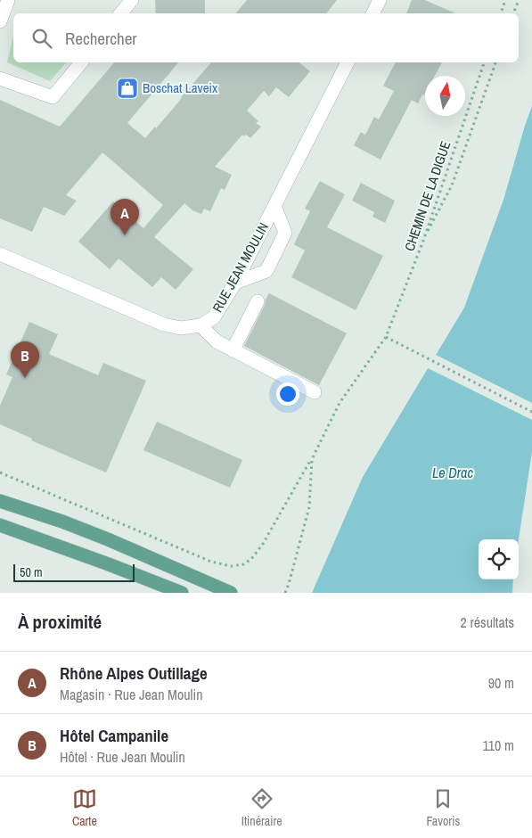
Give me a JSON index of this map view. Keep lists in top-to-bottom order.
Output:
{
  "streets": {
    "street": ["RUE JEAN MOULIN"],
    "path": ["CHEMIN DE LA DIGUE"]
  },
  "water": ["Le Drac"],
  "places": {
    "shop": ["Boschat Laveix"]
  },
  "scale_bar": "50 m",
  "north": "top",
  "page": {
    "search": "Rechercher",
    "pins": ["A", "B"],
    "scale": "50 m",
    "heading": ["À proximité", "2 résultats"],
    "list": [
      {
        "mark": "A",
        "name": "Rhône Alpes Outillage",
        "note": "Magasin · Rue Jean Moulin",
        "value": "90 m"
      },
      {
        "mark": "B",
        "name": "Hôtel Campanile",
        "note": "Hôtel · Rue Jean Moulin",
        "value": "110 m"
      }
    ],
    "nav": ["Carte", "Itinéraire", "Favoris"]
  }
}
